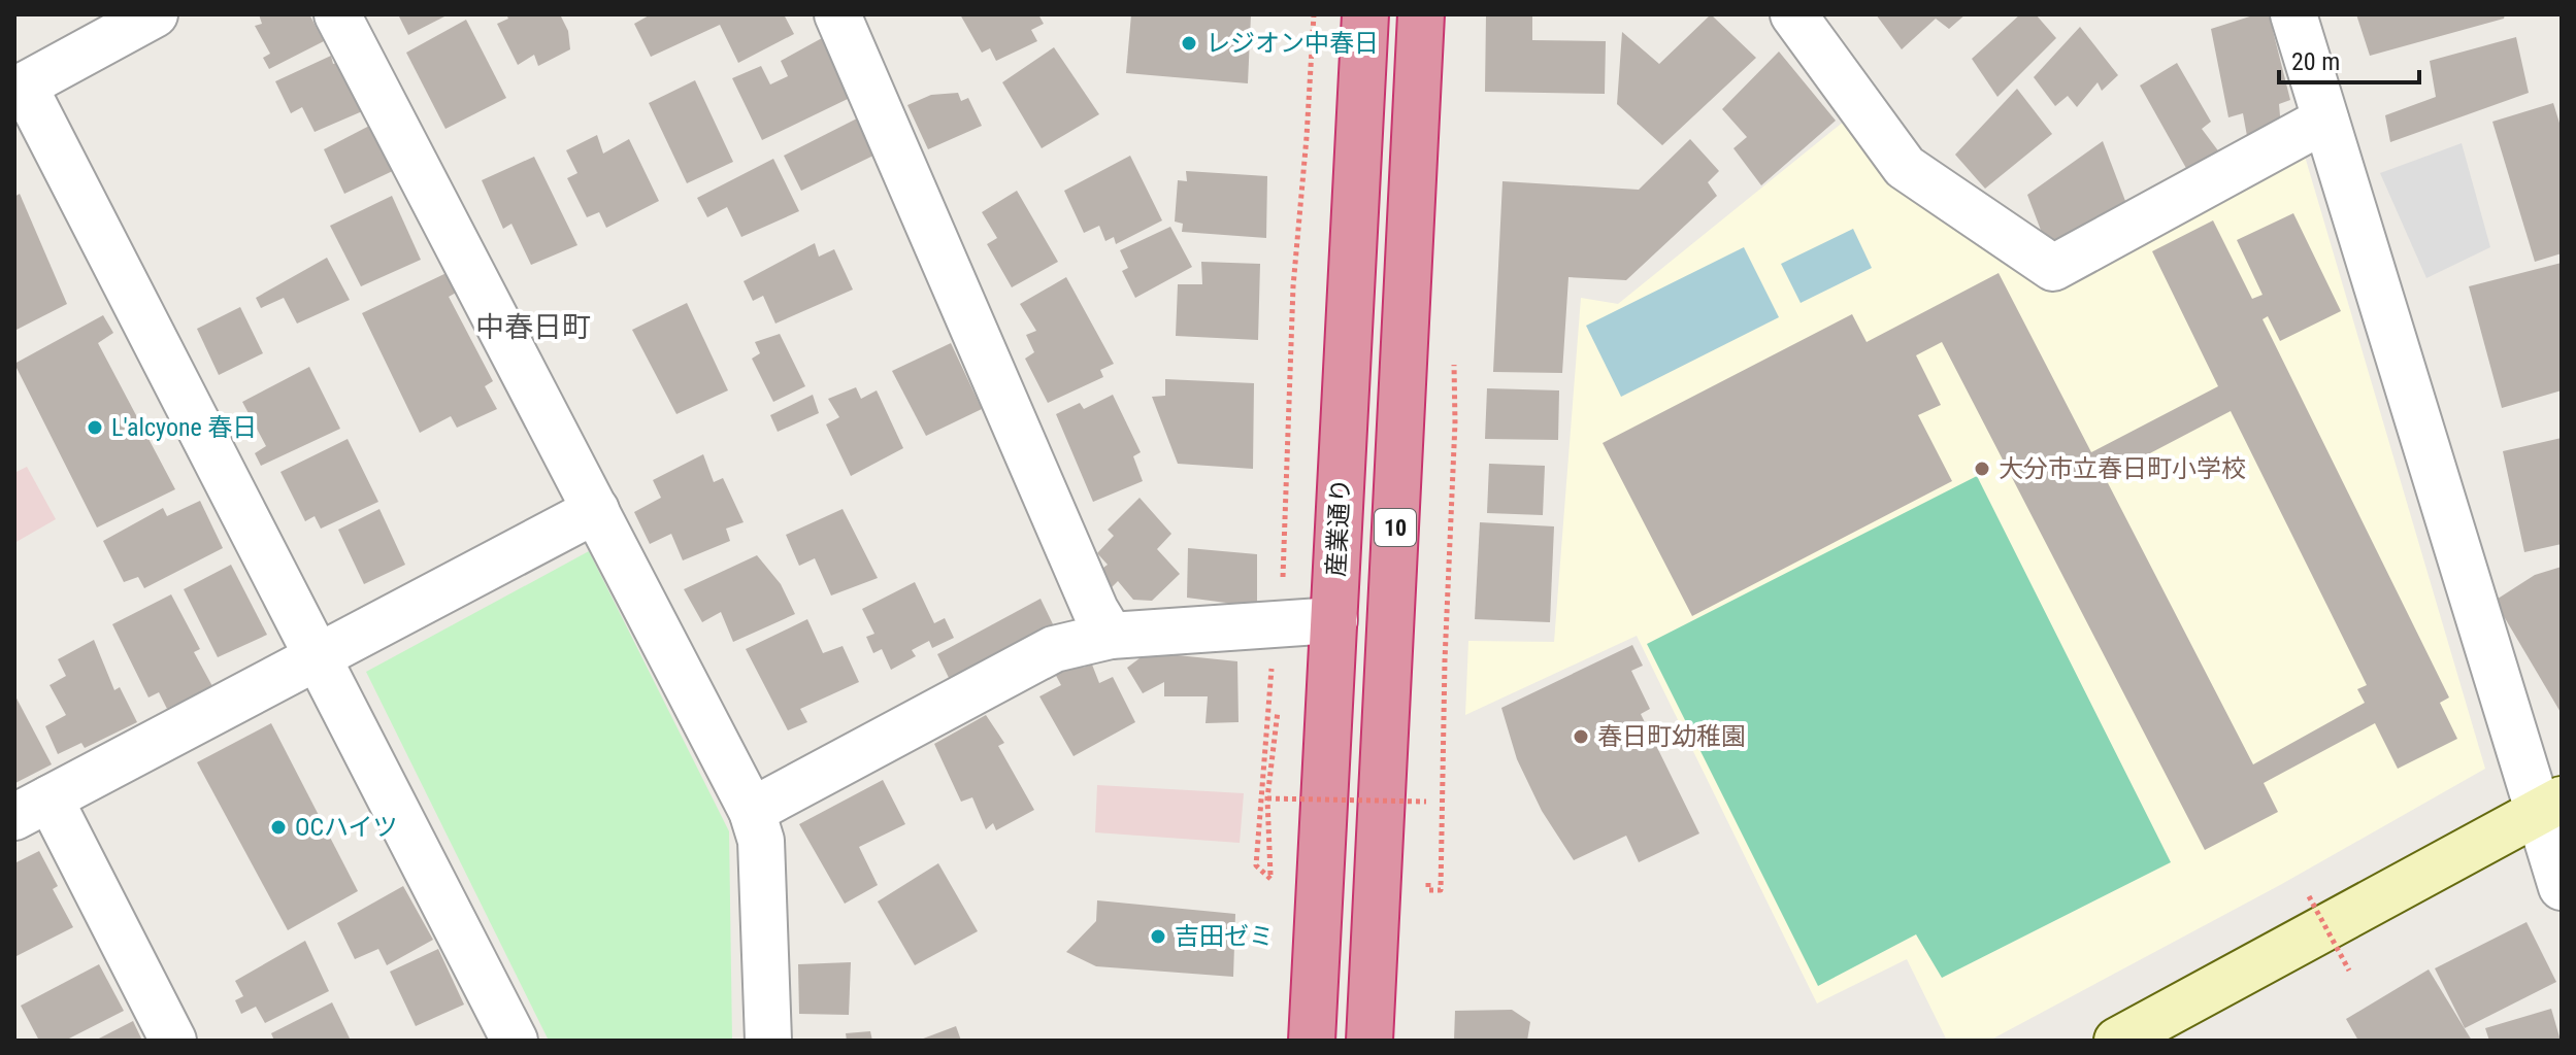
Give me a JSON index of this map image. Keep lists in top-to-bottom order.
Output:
{
  "streets": {
    "highway": ["産業通り", "10"]
  },
  "districts": ["中春日町"],
  "places": [
    "レジオン中春日",
    "L'alcyone 春日",
    "大分市立春日町小学校",
    "春日町幼稚園",
    "OCハイツ",
    "吉田ゼミ"
  ],
  "scale_bar": "20 m"
}
